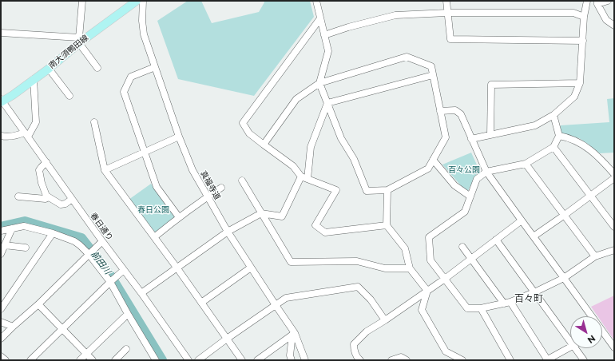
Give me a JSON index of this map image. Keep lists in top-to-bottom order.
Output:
{
  "streets": {
    "main road": ["南大須鴨田線"],
    "street": ["真福寺道", "春日通り"]
  },
  "crossings": [
    ["南大須鴨田線", "春日通り"]
  ],
  "districts": ["百々町"],
  "water": ["前田川"],
  "parks": ["百々公園", "春日公園"],
  "north": "bottom right"
}
